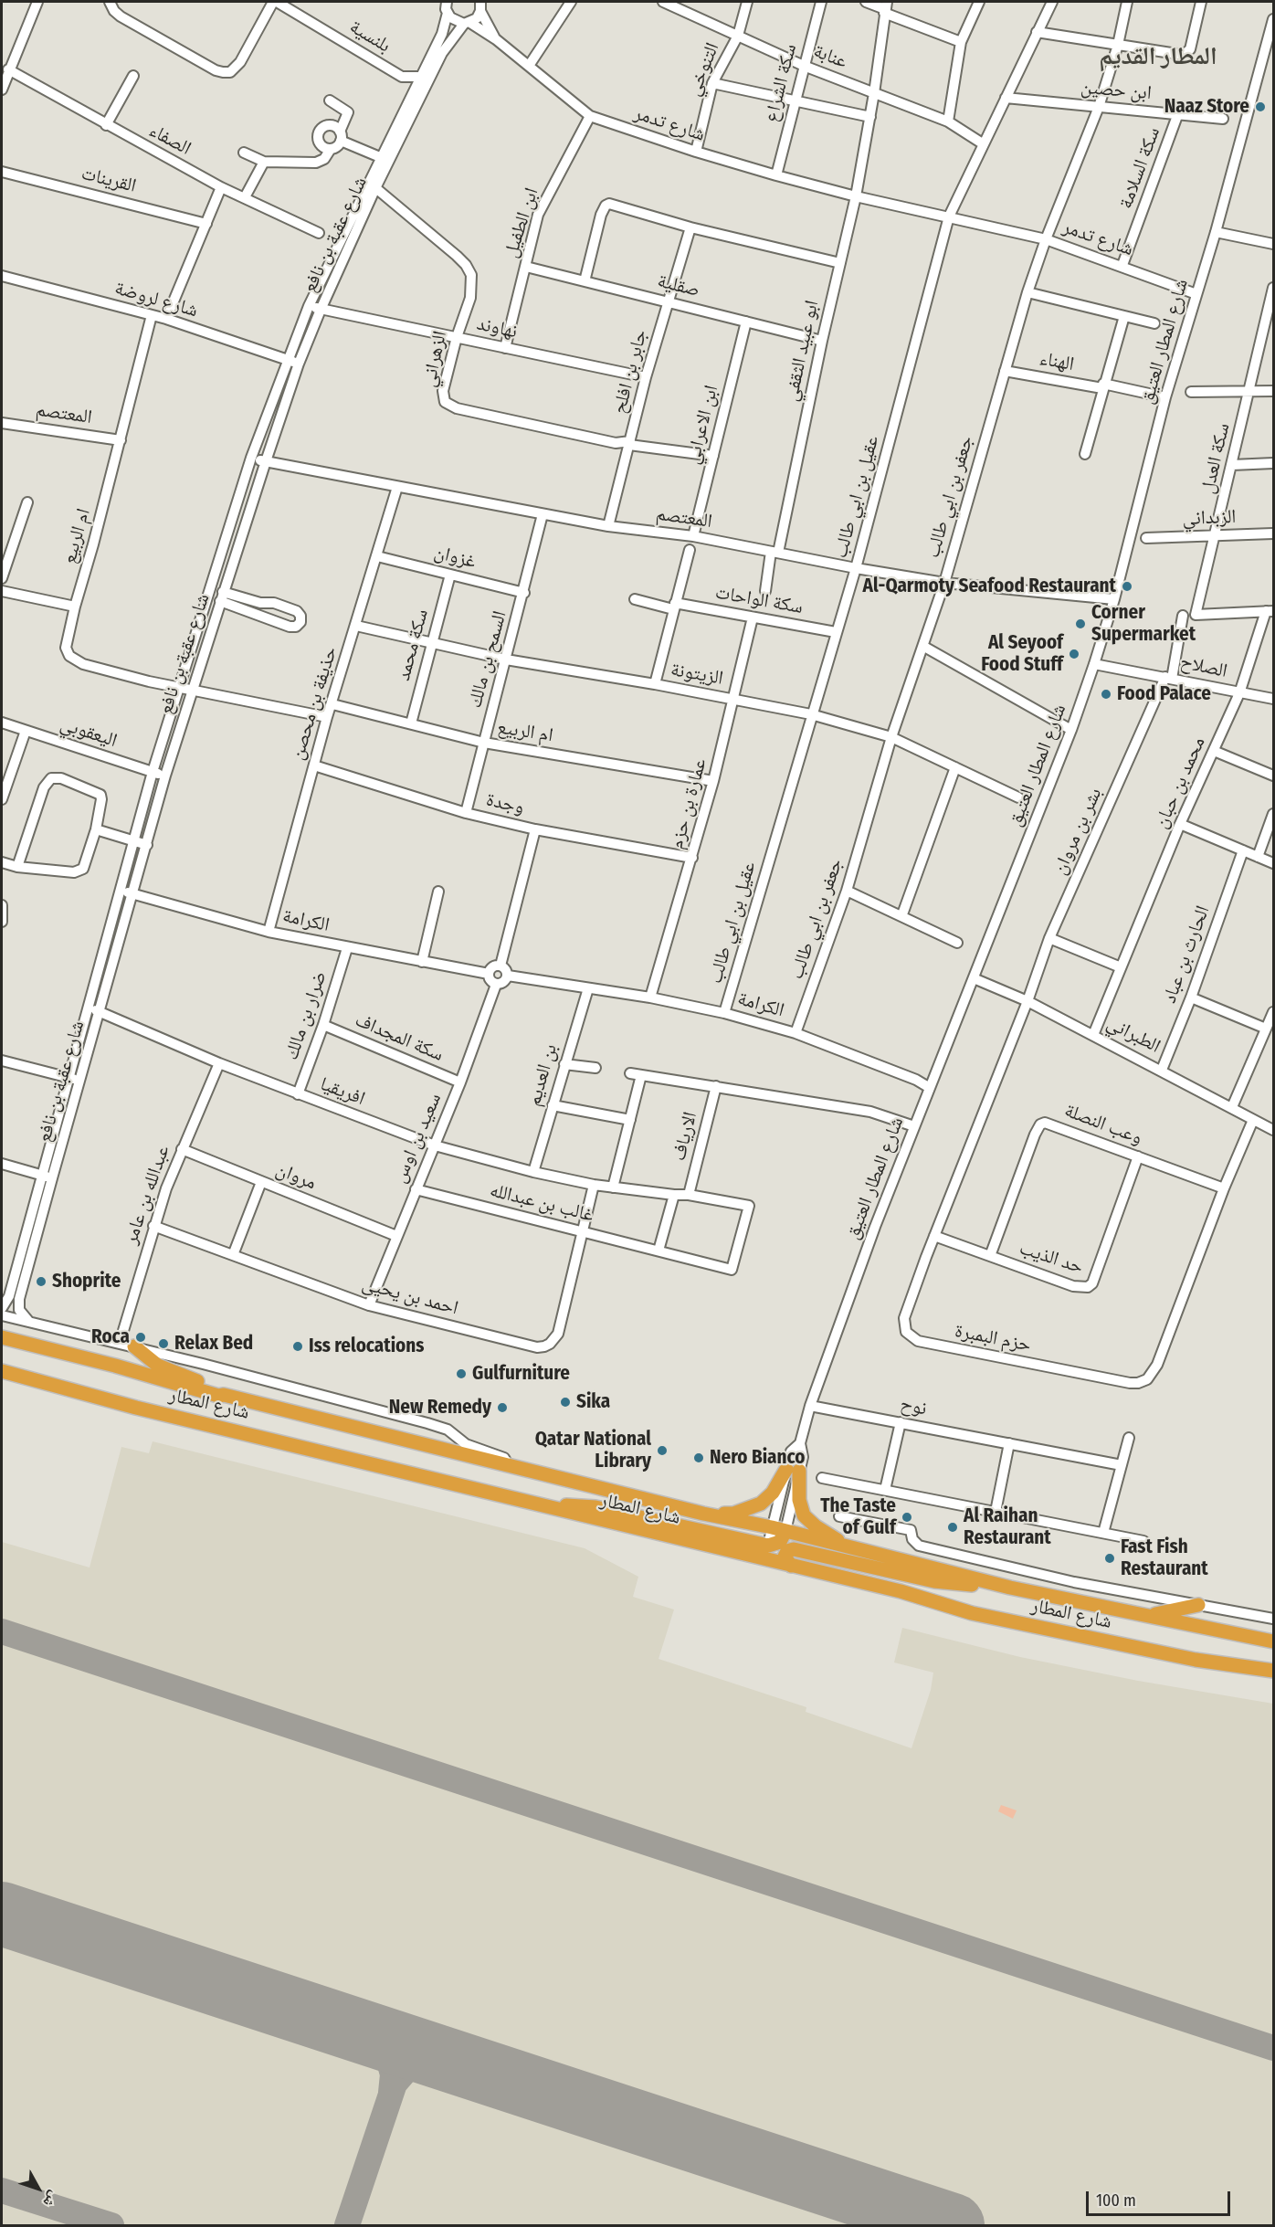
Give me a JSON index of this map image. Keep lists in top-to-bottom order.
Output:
{
  "streets": {
    "highway": ["شارع المطار"],
    "street": [
      "بلنسية",
      "عنابة",
      "التنوخي",
      "سكة الشراع",
      "ابن حصين",
      "شارع تدمر",
      "الصفاء",
      "سكة السلامة",
      "القرينات",
      "ابن الطفيل",
      "شارع عقبة بن نافع",
      "صقلية",
      "شارع لروضة",
      "نهاوند",
      "شارع المطار العتيق",
      "ابو عبيد الثقفي",
      "الزهراني",
      "الهناء",
      "جابر بن افلح",
      "المعتصم",
      "ابن الاعرابي",
      "سكة العدل",
      "عقيل بن ابي طالب",
      "جعفر بن ابي طالب",
      "الزبداني",
      "ام الربيع",
      "غزوان",
      "سكة الواحات",
      "سكة محمد",
      "السمح بن مالك",
      "الصلاح",
      "الزيتونة",
      "حذيفة بن محصن",
      "اليعقوبي",
      "محمد بن حبان",
      "وجدة",
      "عمارة بن حزم",
      "بشر بن مروان",
      "الكرامة",
      "الحارث بن عباد",
      "ضرار بن مالك",
      "الطبراني",
      "سكة المجداف",
      "بن العديم",
      "افريقيا",
      "وعب النصلة",
      "الارياف",
      "سعيد بن اوس",
      "مروان",
      "عبدالله بن عامر",
      "غالب بن عبدالله",
      "حد الذيب",
      "احمد بن يحيى",
      "حزم البمبرة",
      "نوح"
    ]
  },
  "crossings": [
    ["بلنسية", "شارع عقبة بن نافع"],
    ["عنابة", "التنوخي"],
    ["عنابة", "سكة الشراع"],
    ["عنابة", "عقيل بن ابي طالب"],
    ["التنوخي", "شارع تدمر"],
    ["سكة الشراع", "شارع تدمر"],
    ["ابن حصين", "سكة السلامة"],
    ["ابن حصين", "عقيل بن ابي طالب"],
    ["ابن حصين", "جعفر بن ابي طالب"],
    ["شارع تدمر", "سكة السلامة"],
    ["شارع تدمر", "ابن الطفيل"],
    ["شارع تدمر", "شارع عقبة بن نافع"],
    ["شارع تدمر", "شارع المطار العتيق"],
    ["شارع تدمر", "ابو عبيد الثقفي"],
    ["شارع تدمر", "عقيل بن ابي طالب"],
    ["شارع تدمر", "جعفر بن ابي طالب"],
    ["ابن الطفيل", "صقلية"],
    ["ابن الطفيل", "نهاوند"],
    ["شارع عقبة بن نافع", "شارع لروضة"],
    ["شارع عقبة بن نافع", "نهاوند"],
    ["شارع عقبة بن نافع", "الزهراني"],
    ["شارع عقبة بن نافع", "المعتصم"],
    ["شارع عقبة بن نافع", "ام الربيع"],
    ["شارع عقبة بن نافع", "اليعقوبي"],
    ["شارع عقبة بن نافع", "الكرامة"],
    ["شارع عقبة بن نافع", "افريقيا"],
    ["شارع عقبة بن نافع", "شارع المطار"],
    ["صقلية", "ابو عبيد الثقفي"],
    ["صقلية", "جابر بن افلح"],
    ["صقلية", "ابن الاعرابي"],
    ["شارع لروضة", "ام الربيع"],
    ["نهاوند", "الزهراني"],
    ["نهاوند", "جابر بن افلح"],
    ["شارع المطار العتيق", "الهناء"],
    ["شارع المطار العتيق", "المعتصم"],
    ["شارع المطار العتيق", "جعفر بن ابي طالب"],
    ["شارع المطار العتيق", "الصلاح"],
    ["شارع المطار العتيق", "الكرامة"],
    ["شارع المطار العتيق", "الطبراني"],
    ["شارع المطار العتيق", "شارع المطار"],
    ["شارع المطار العتيق", "نوح"],
    ["ابو عبيد الثقفي", "المعتصم"],
    ["الزهراني", "جابر بن افلح"],
    ["الهناء", "جعفر بن ابي طالب"],
    ["جابر بن افلح", "المعتصم"],
    ["المعتصم", "ابن الاعرابي"],
    ["المعتصم", "عقيل بن ابي طالب"],
    ["المعتصم", "جعفر بن ابي طالب"],
    ["المعتصم", "ام الربيع"],
    ["المعتصم", "السمح بن مالك"],
    ["المعتصم", "حذيفة بن محصن"],
    ["سكة العدل", "الزبداني"],
    ["سكة العدل", "محمد بن حبان"],
    ["عقيل بن ابي طالب", "سكة الواحات"],
    ["عقيل بن ابي طالب", "الزيتونة"],
    ["عقيل بن ابي طالب", "الكرامة"],
    ["جعفر بن ابي طالب", "الزيتونة"],
    ["جعفر بن ابي طالب", "الكرامة"],
    ["ام الربيع", "سكة محمد"],
    ["ام الربيع", "السمح بن مالك"],
    ["ام الربيع", "حذيفة بن محصن"],
    ["ام الربيع", "عمارة بن حزم"],
    ["غزوان", "سكة محمد"],
    ["غزوان", "السمح بن مالك"],
    ["غزوان", "حذيفة بن محصن"],
    ["سكة الواحات", "عمارة بن حزم"],
    ["سكة محمد", "الزيتونة"],
    ["السمح بن مالك", "الزيتونة"],
    ["السمح بن مالك", "وجدة"],
    ["الصلاح", "محمد بن حبان"],
    ["الصلاح", "بشر بن مروان"],
    ["الزيتونة", "حذيفة بن محصن"],
    ["الزيتونة", "عمارة بن حزم"],
    ["حذيفة بن محصن", "وجدة"],
    ["حذيفة بن محصن", "الكرامة"],
    ["محمد بن حبان", "الطبراني"],
    ["وجدة", "عمارة بن حزم"],
    ["عمارة بن حزم", "الكرامة"],
    ["بشر بن مروان", "الطبراني"],
    ["بشر بن مروان", "حزم البمبرة"],
    ["الكرامة", "ضرار بن مالك"],
    ["الكرامة", "بن العديم"],
    ["الكرامة", "سعيد بن اوس"],
    ["الحارث بن عباد", "الطبراني"],
    ["ضرار بن مالك", "سكة المجداف"],
    ["ضرار بن مالك", "افريقيا"],
    ["الطبراني", "حزم البمبرة"],
    ["سكة المجداف", "سعيد بن اوس"],
    ["بن العديم", "افريقيا"],
    ["افريقيا", "الارياف"],
    ["افريقيا", "سعيد بن اوس"],
    ["افريقيا", "عبدالله بن عامر"],
    ["افريقيا", "غالب بن عبدالله"],
    ["وعب النصلة", "حد الذيب"],
    ["وعب النصلة", "حزم البمبرة"],
    ["سعيد بن اوس", "مروان"],
    ["سعيد بن اوس", "غالب بن عبدالله"],
    ["سعيد بن اوس", "احمد بن يحيى"],
    ["مروان", "عبدالله بن عامر"],
    ["عبدالله بن عامر", "احمد بن يحيى"],
    ["عبدالله بن عامر", "شارع المطار"],
    ["غالب بن عبدالله", "احمد بن يحيى"],
    ["حد الذيب", "حزم البمبرة"]
  ],
  "districts": ["المطار القديم"],
  "places": [
    "Naaz Store",
    "Al-Qarmoty Seafood Restaurant",
    "Corner Supermarket",
    "Al Seyoof Food Stuff",
    "Food Palace",
    "Shoprite",
    "Roca",
    "Relax Bed",
    "Iss relocations",
    "Gulfurniture",
    "Sika",
    "New Remedy",
    "Qatar National Library",
    "Nero Bianco",
    "The Taste of Gulf",
    "Al Raihan Restaurant",
    "Fast Fish Restaurant"
  ],
  "scale_bar": "100 m",
  "north": "bottom right"
}
